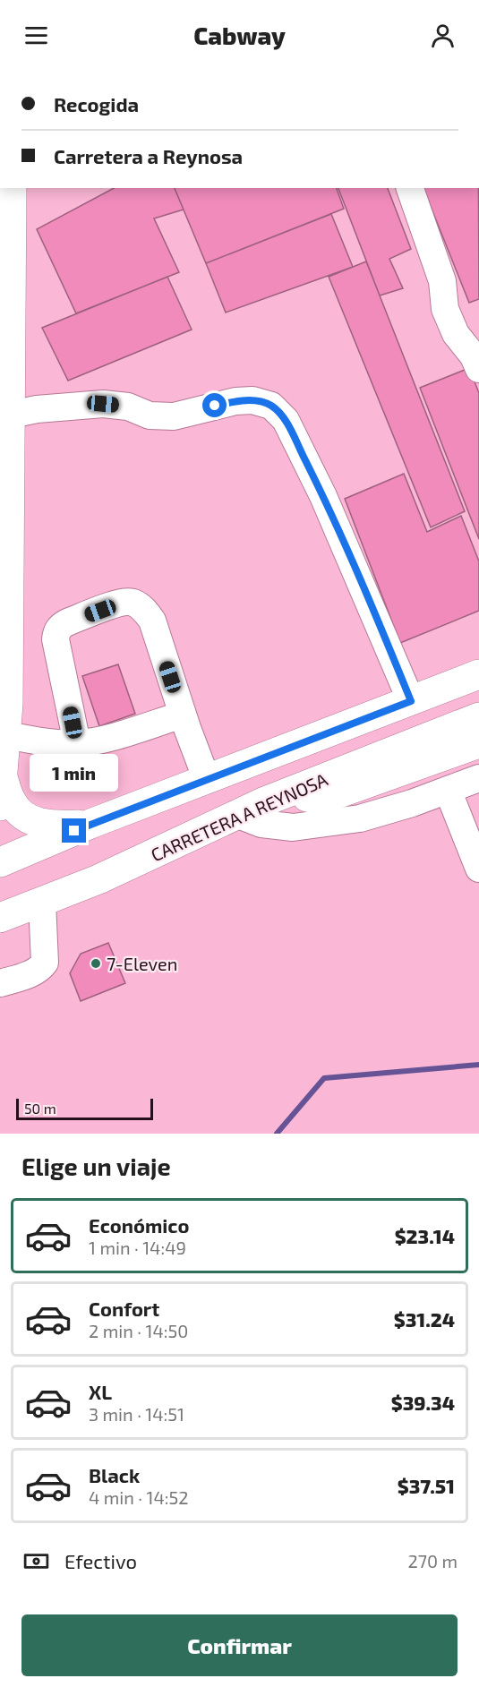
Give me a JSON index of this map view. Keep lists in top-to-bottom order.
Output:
{
  "streets": {
    "main road": ["CARRETERA A REYNOSA"]
  },
  "places": ["7-Eleven"],
  "scale_bar": "50 m",
  "page": {
    "header": "Cabway",
    "banner": ["Recogida", "Carretera a Reynosa"],
    "bubble": "1 min",
    "scale": "50 m",
    "heading": "Elige un viaje",
    "list": [
      {
        "name": "Económico",
        "note": "1 min · 14:49",
        "value": "$23.14"
      },
      {
        "name": "Confort",
        "note": "2 min · 14:50",
        "value": "$31.24"
      },
      {
        "name": "XL",
        "note": "3 min · 14:51",
        "value": "$39.34"
      },
      {
        "name": "Black",
        "note": "4 min · 14:52",
        "value": "$37.51"
      }
    ],
    "pay": ["Efectivo", "270 m"],
    "buttons": "Confirmar"
  }
}
